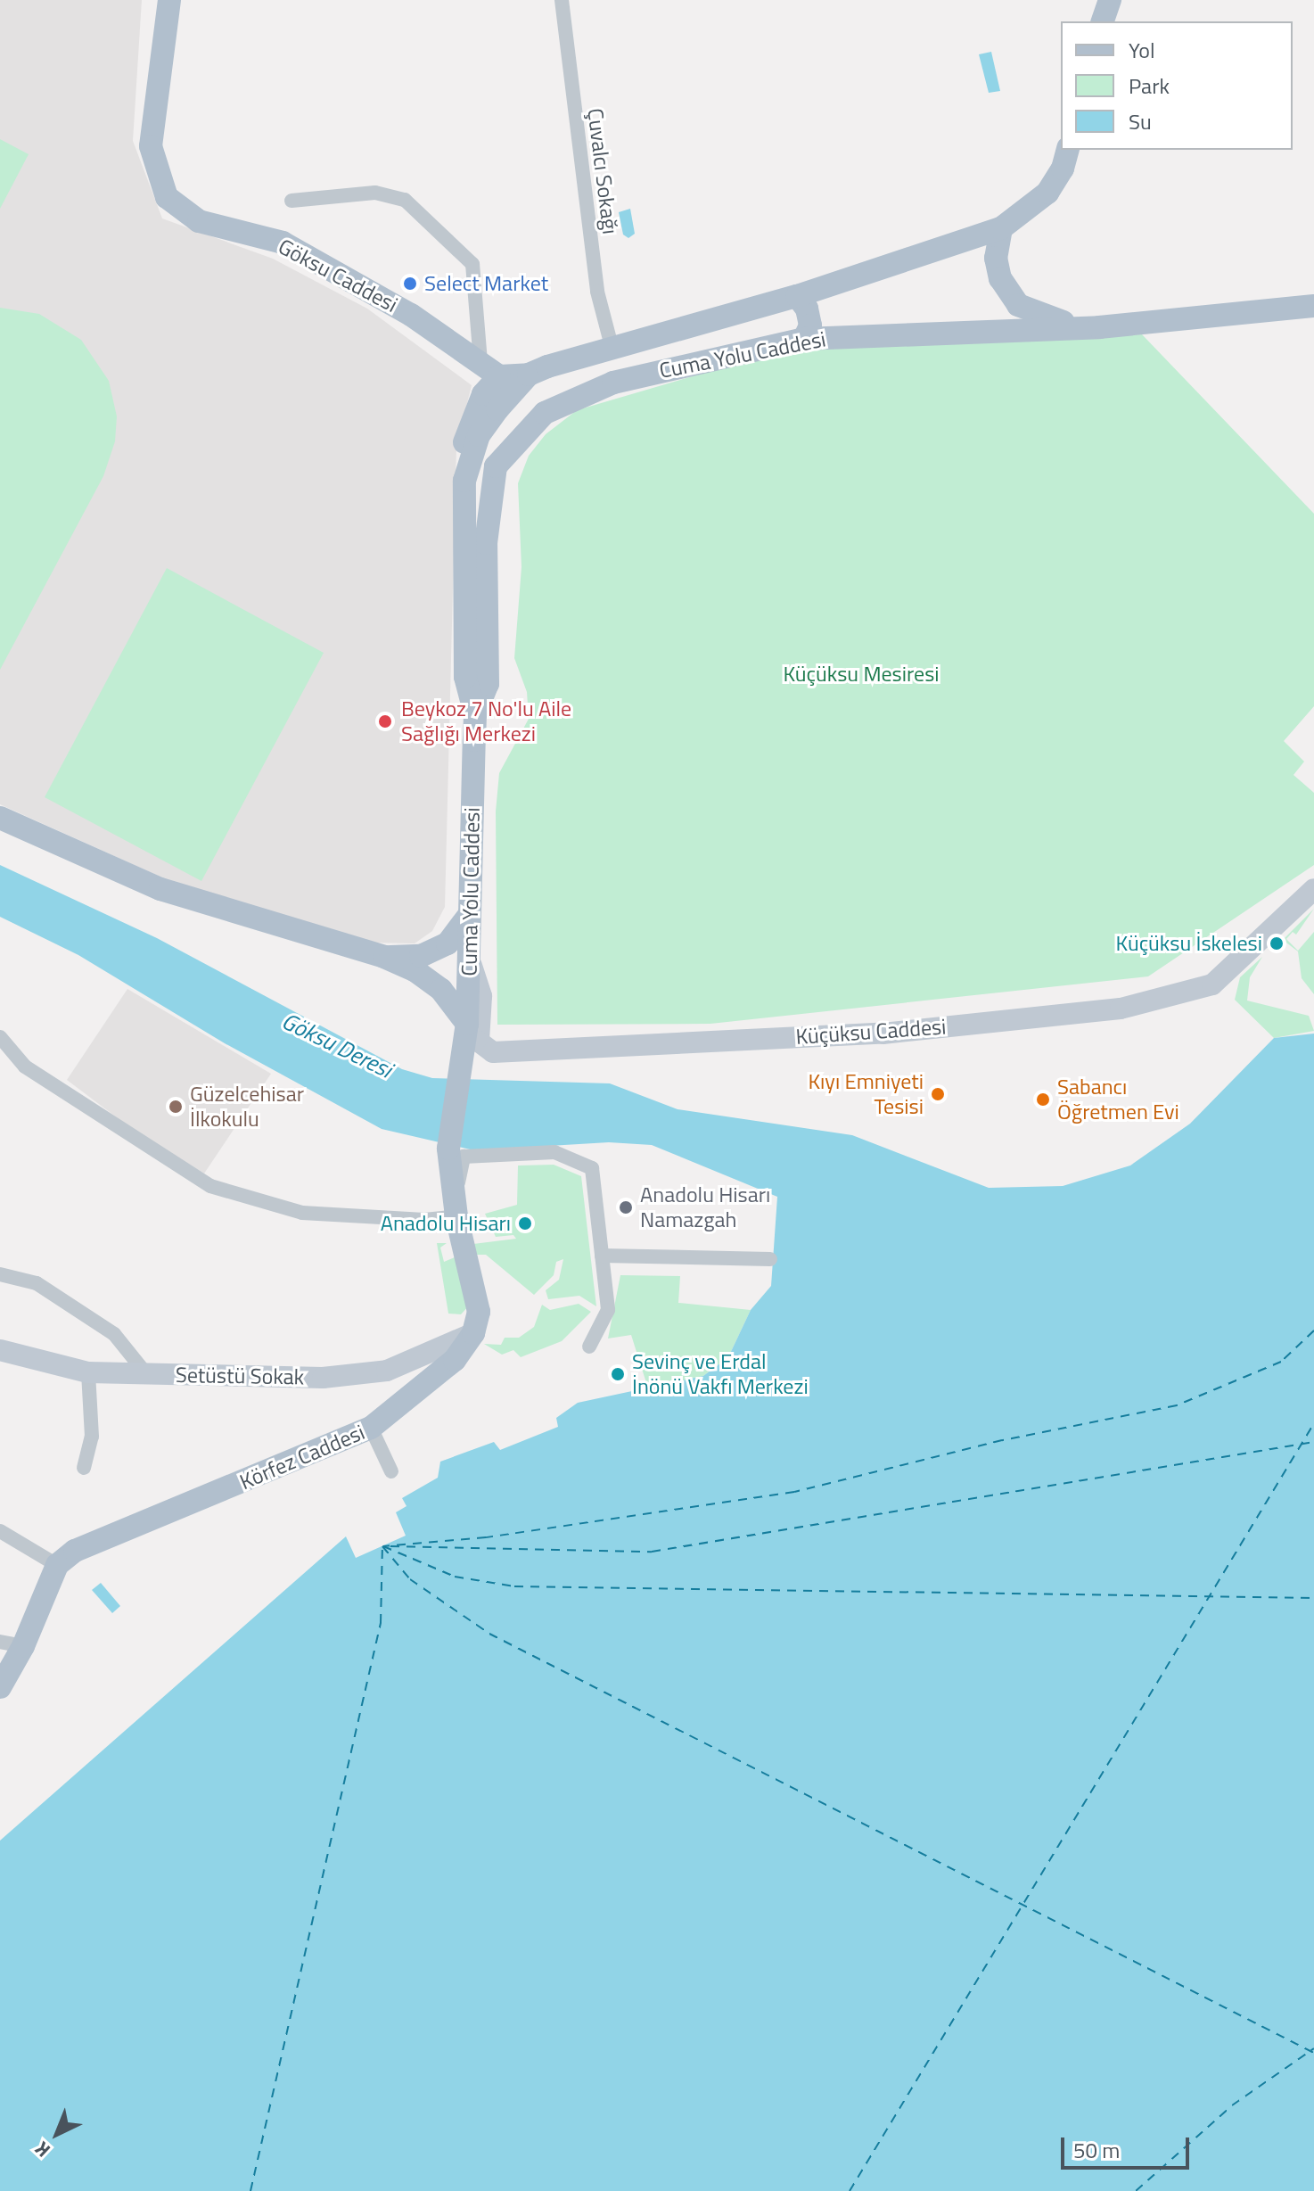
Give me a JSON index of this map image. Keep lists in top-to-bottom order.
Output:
{
  "streets": {
    "main road": ["Göksu Caddesi", "Cuma Yolu Caddesi", "Körfez Caddesi"],
    "street": ["Çuvalcı Sokağı", "Küçüksu Caddesi", "Setüstü Sokak"]
  },
  "crossings": [
    ["Çuvalcı Sokağı", "Cuma Yolu Caddesi"],
    ["Cuma Yolu Caddesi", "Küçüksu Caddesi"],
    ["Setüstü Sokak", "Körfez Caddesi"]
  ],
  "water": ["Göksu Deresi"],
  "parks": ["Küçüksu Mesiresi"],
  "places": [
    "Select Market",
    "Beykoz 7 No'lu Aile Sağlığı Merkezi",
    "Küçüksu İskelesi",
    "Kıyı Emniyeti Tesisi",
    "Sabancı Öğretmen Evi",
    "Güzelcehisar İlkokulu",
    "Anadolu Hisarı Namazgah",
    "Anadolu Hisarı",
    "Sevinç ve Erdal İnönü Vakfı Merkezi"
  ],
  "legend": ["Yol", "Park", "Su"],
  "scale_bar": "50 m",
  "north": "bottom left"
}
